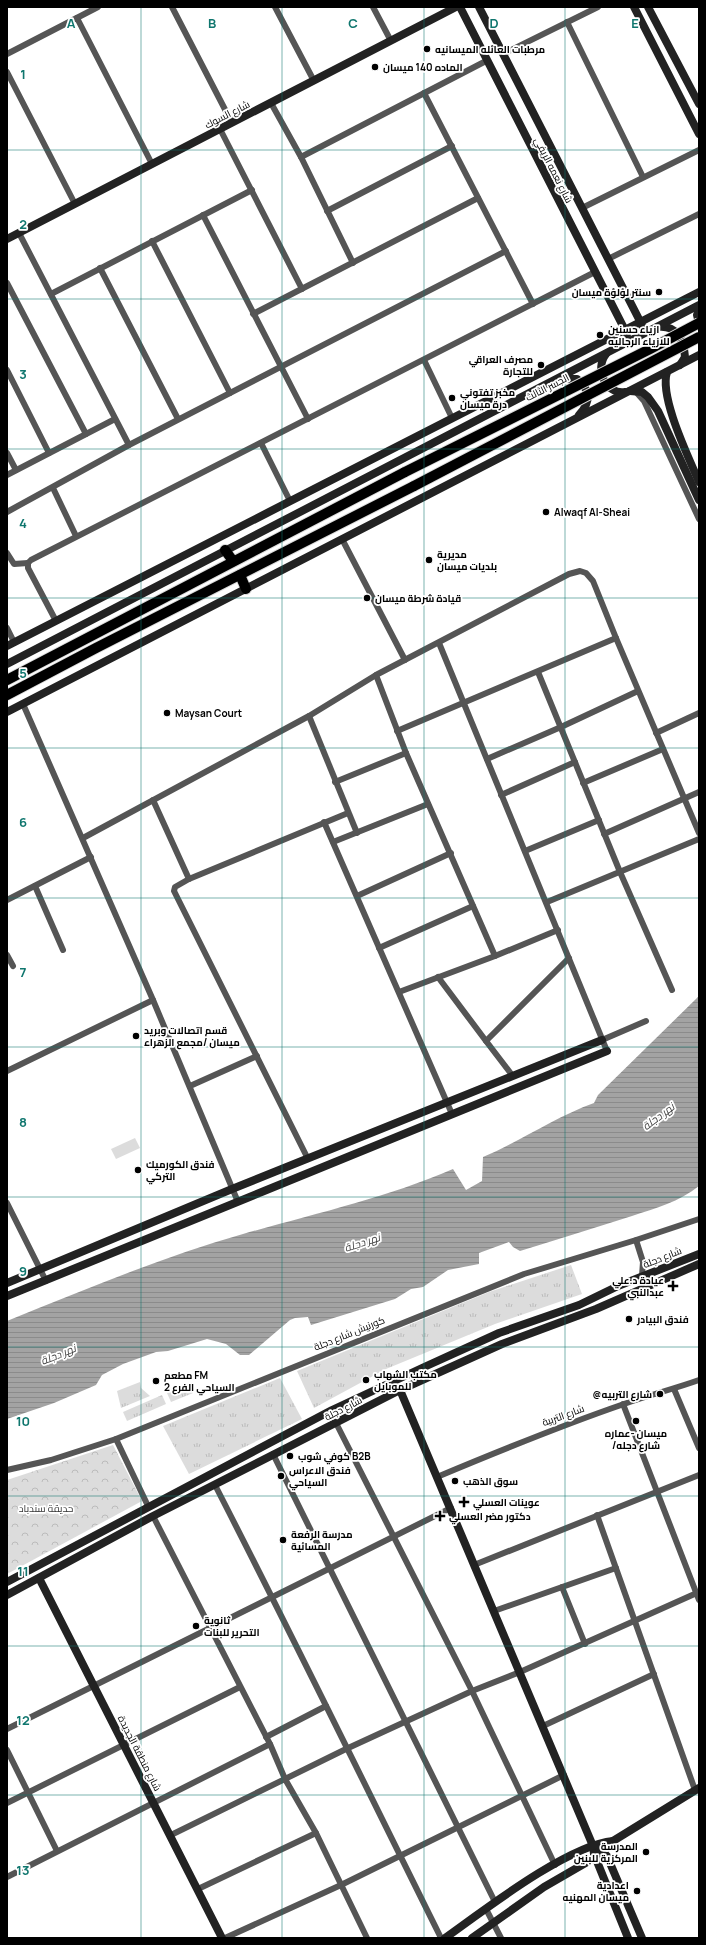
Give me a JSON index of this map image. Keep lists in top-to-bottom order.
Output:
{
  "streets": {
    "main road": ["الجسر الثالث"],
    "street": [
      "شارع السوك",
      "شارع نعمه الريفي",
      "شارع دجلة",
      "كورنيش شارع دجلة",
      "شارع التربية",
      "شارع منطقة الجديدة"
    ]
  },
  "crossings": [
    ["شارع دجلة", "شارع منطقة الجديدة"]
  ],
  "water": ["نهر دجلة"],
  "parks": ["حديقة سندباد"],
  "places": {
    "other": [
      "مرطبات العائله الميسانيه",
      "الماده 140 ميسان",
      "سنتر لؤلؤة ميسان",
      "ازياء حسنين للازياء الرجاليه",
      "مصرف العراقي للتجارة",
      "مخبز تفتوني درة ميسان",
      "Alwaqf Al-Sheai",
      "مديرية بلديات ميسان",
      "قيادة شرطة ميسان",
      "Maysan Court",
      "قسم اتصالات وبريد ميسان /مجمع الزهراء",
      "فندق الكورميك التركي",
      "فندق البيادر",
      "مكتب الشهاب للموبايل",
      "مطعم FM السياحي الفرع 2",
      "@شارع التربيه",
      "ميسان -عماره /شارع دجله",
      "كوفي شوب B2B",
      "فندق الاعراس السياحي",
      "سوق الذهب",
      "مدرسة الرفعة المسائية",
      "ثانوية التحرير للبنات",
      "المدرسة المركزية للبنين",
      "اعدادية ميسان المهنيه"
    ],
    "health": ["عيادة د.علي عبدالنبي", "عوينات العسلي", "دكتور مضر العسلي"]
  },
  "grid": {
    "columns": [
      "A",
      "B",
      "C",
      "D",
      "E"
    ],
    "rows": [
      "1",
      "2",
      "3",
      "4",
      "5",
      "6",
      "7",
      "8",
      "9",
      "10",
      "11",
      "12",
      "13"
    ]
  }
}
